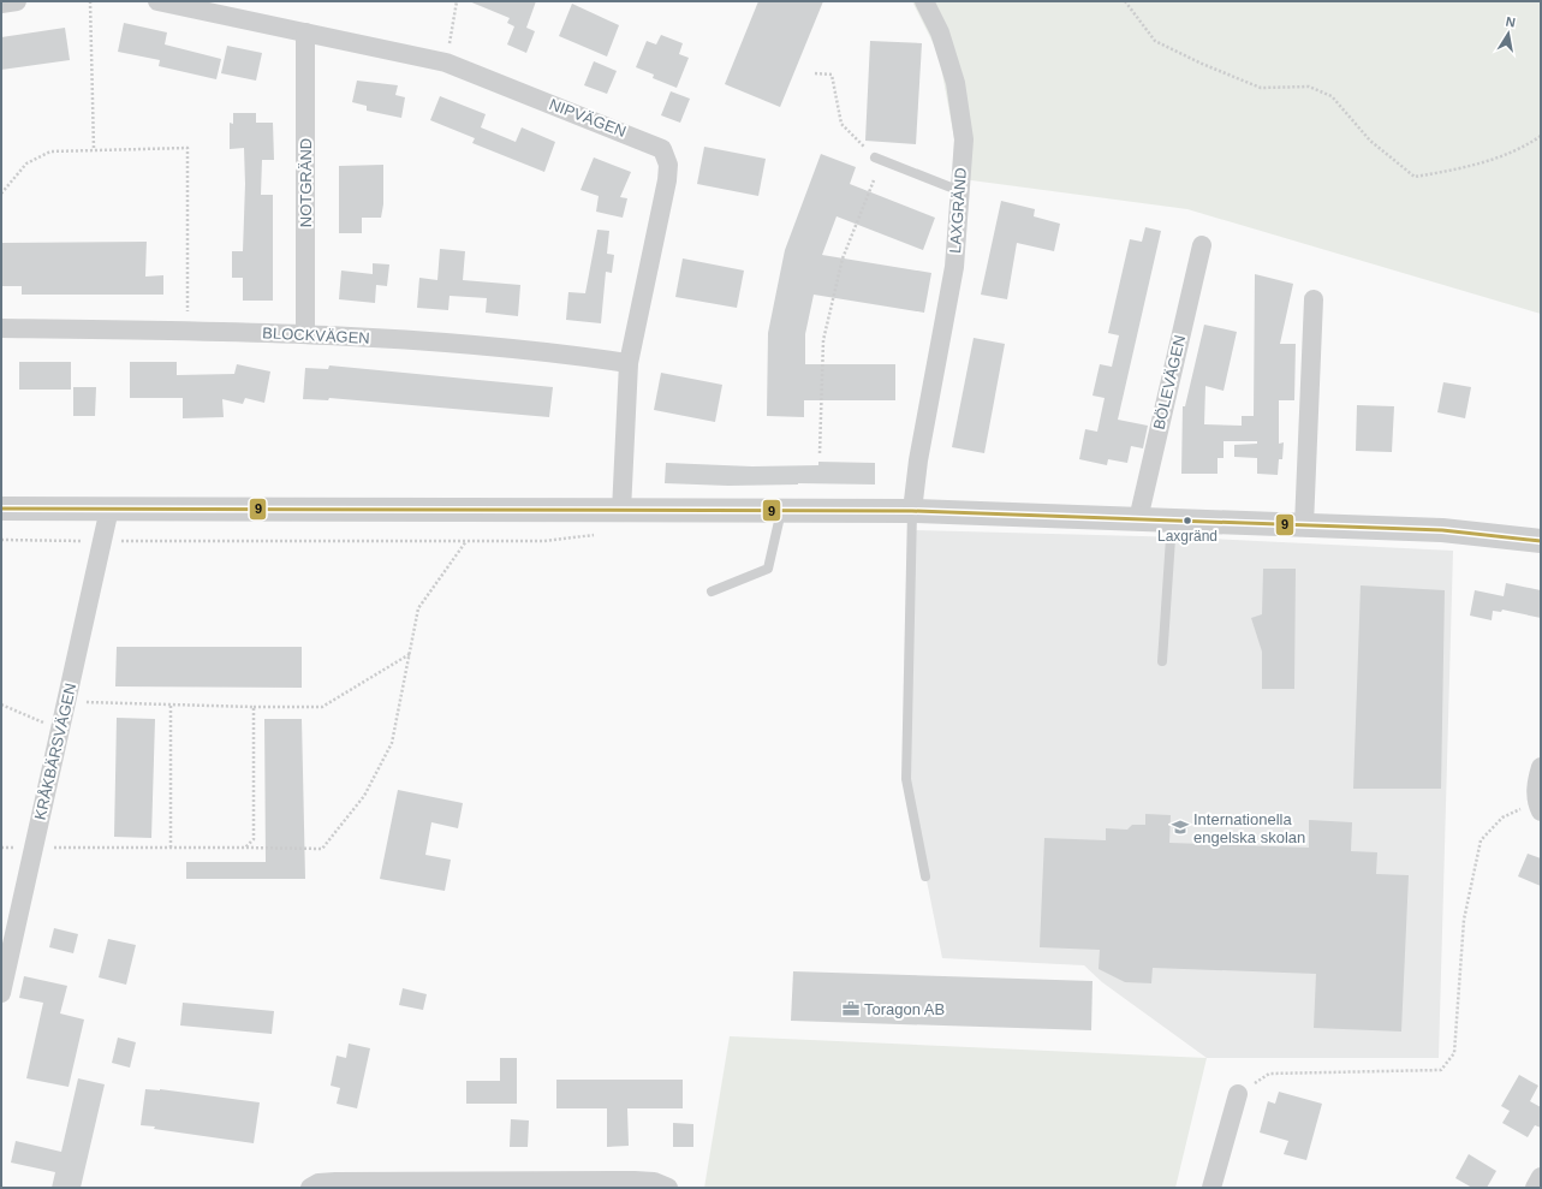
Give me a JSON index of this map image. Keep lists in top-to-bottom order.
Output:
{
  "streets": {
    "street": [
      "NIPVÄGEN",
      "NOTGRÄND",
      "LAXGRÄND",
      "BLOCKVÄGEN",
      "BÖLEVÄGEN",
      "KRÅKBÄRSVÄGEN"
    ]
  },
  "crossings": [
    ["NIPVÄGEN", "NOTGRÄND"],
    ["NIPVÄGEN", "BLOCKVÄGEN"],
    ["NOTGRÄND", "BLOCKVÄGEN"]
  ],
  "places": {
    "other": ["Laxgränd"],
    "school or university": ["Internationella engelska skolan"],
    "office": ["Toragon AB"]
  },
  "lines": ["transit line 9"],
  "north": "top"
}
